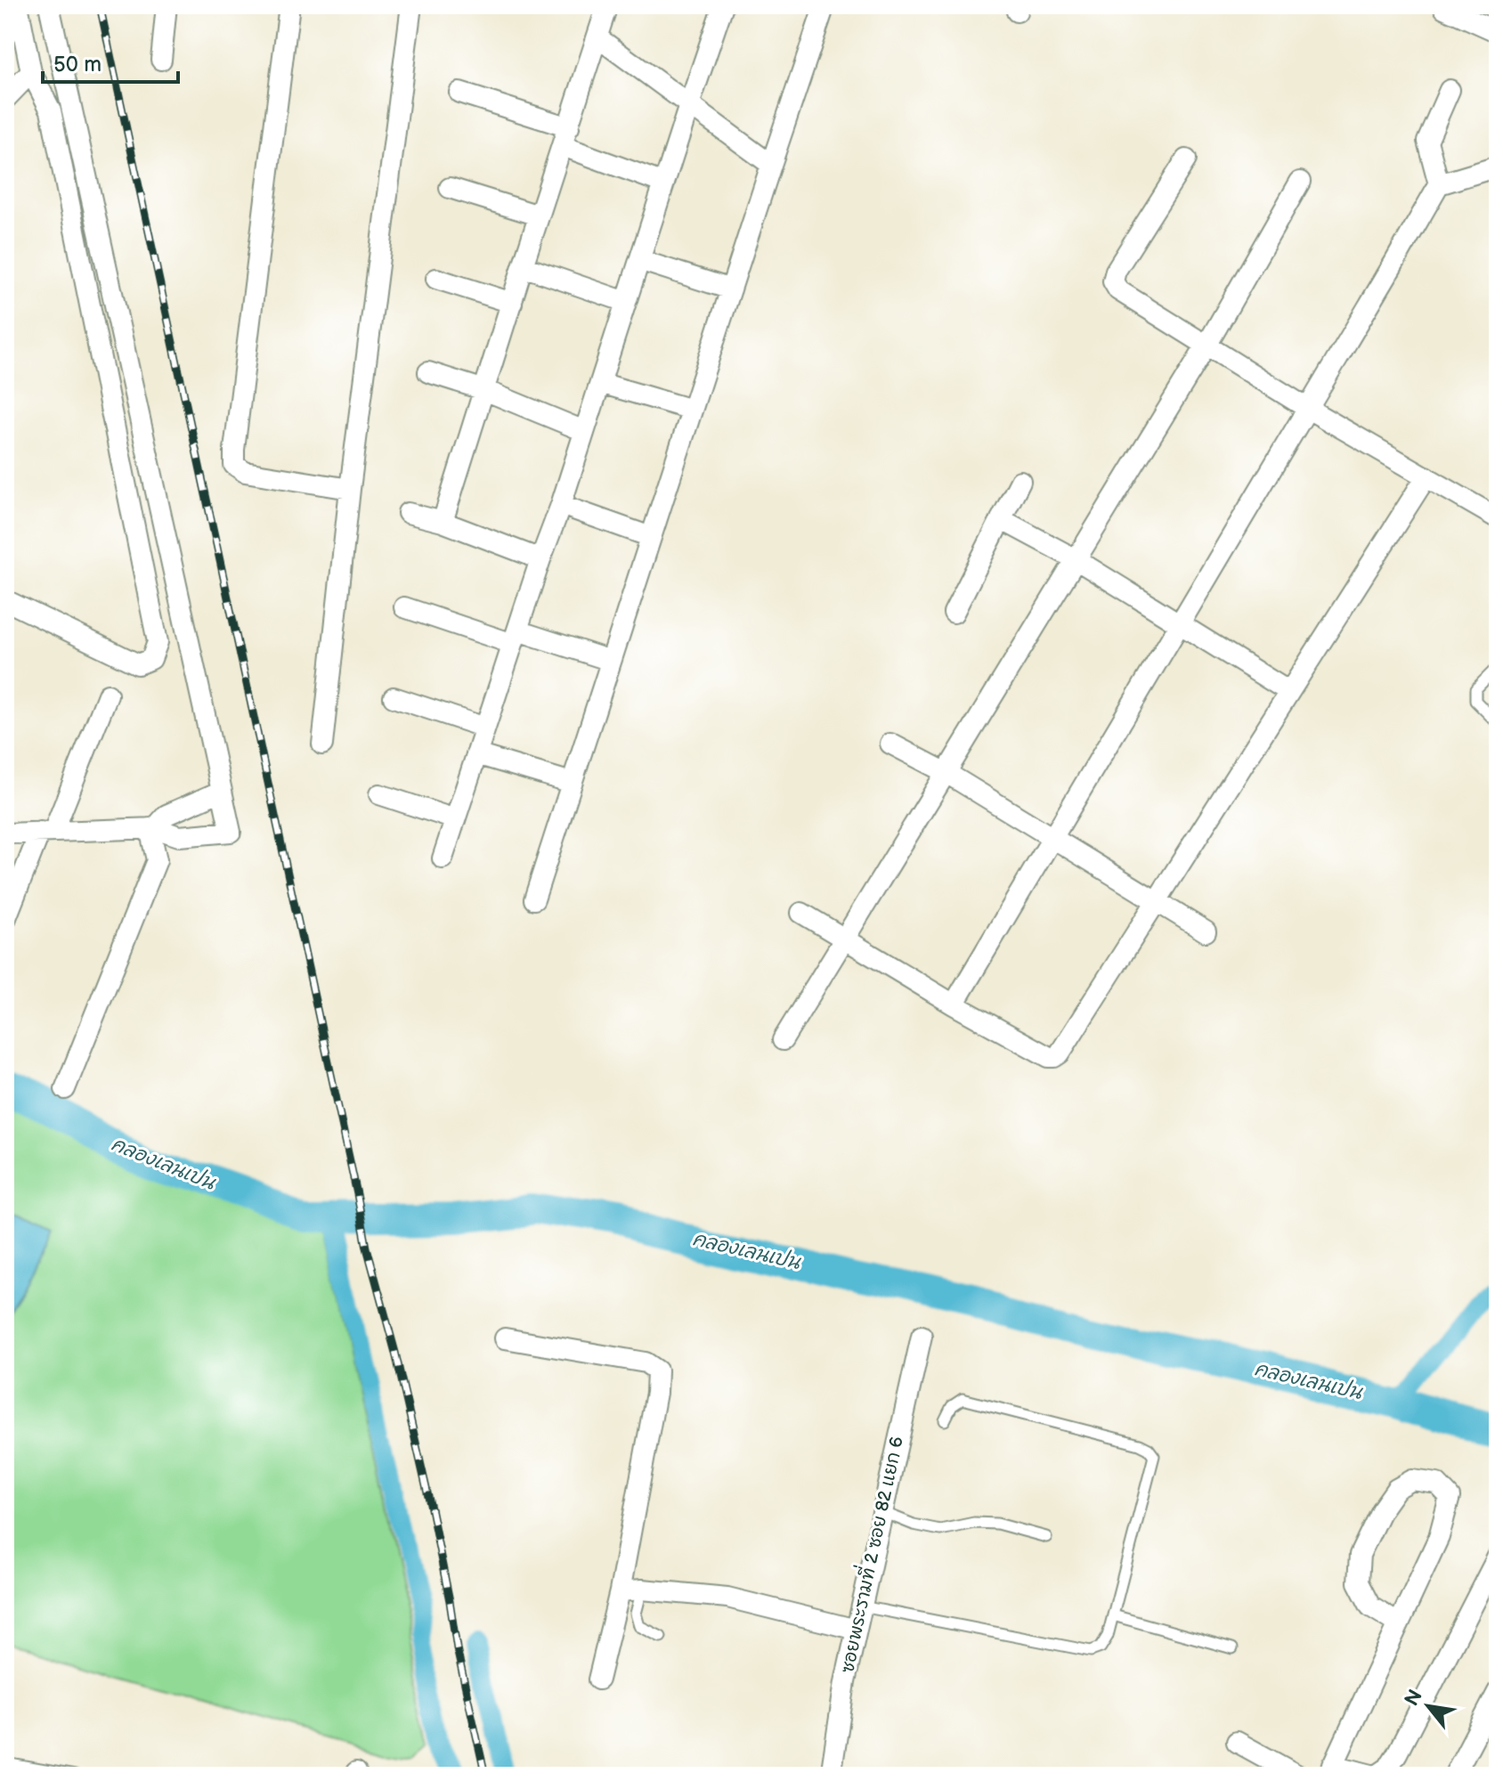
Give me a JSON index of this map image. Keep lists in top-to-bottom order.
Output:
{
  "streets": {
    "street": ["ซอยพระรามที่ 2 ซอย 82 แยก 6"]
  },
  "water": ["คลองเลนเปน"],
  "scale_bar": "50 m",
  "north": "top left"
}
